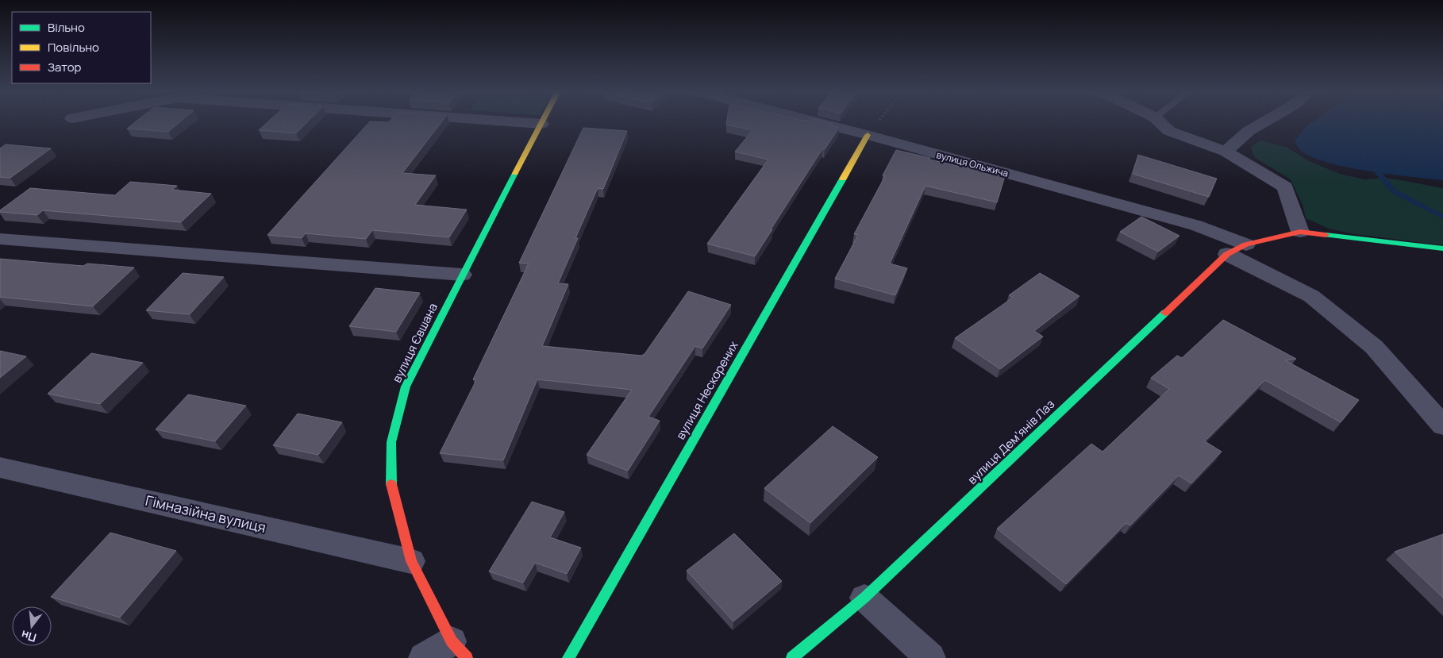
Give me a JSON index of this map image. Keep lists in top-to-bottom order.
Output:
{
  "streets": {
    "street": [
      "вулиця Ольжича",
      "вулиця Євшана",
      "вулиця Нескорених",
      "вулиця Демʼянів Лаз",
      "Гімназійна вулиця"
    ]
  },
  "crossings": [
    ["вулиця Ольжича", "вулиця Нескорених"],
    ["вулиця Ольжича", "вулиця Демʼянів Лаз"],
    ["вулиця Євшана", "Гімназійна вулиця"]
  ],
  "legend": ["Вільно", "Повільно", "Затор"],
  "north": "bottom"
}
